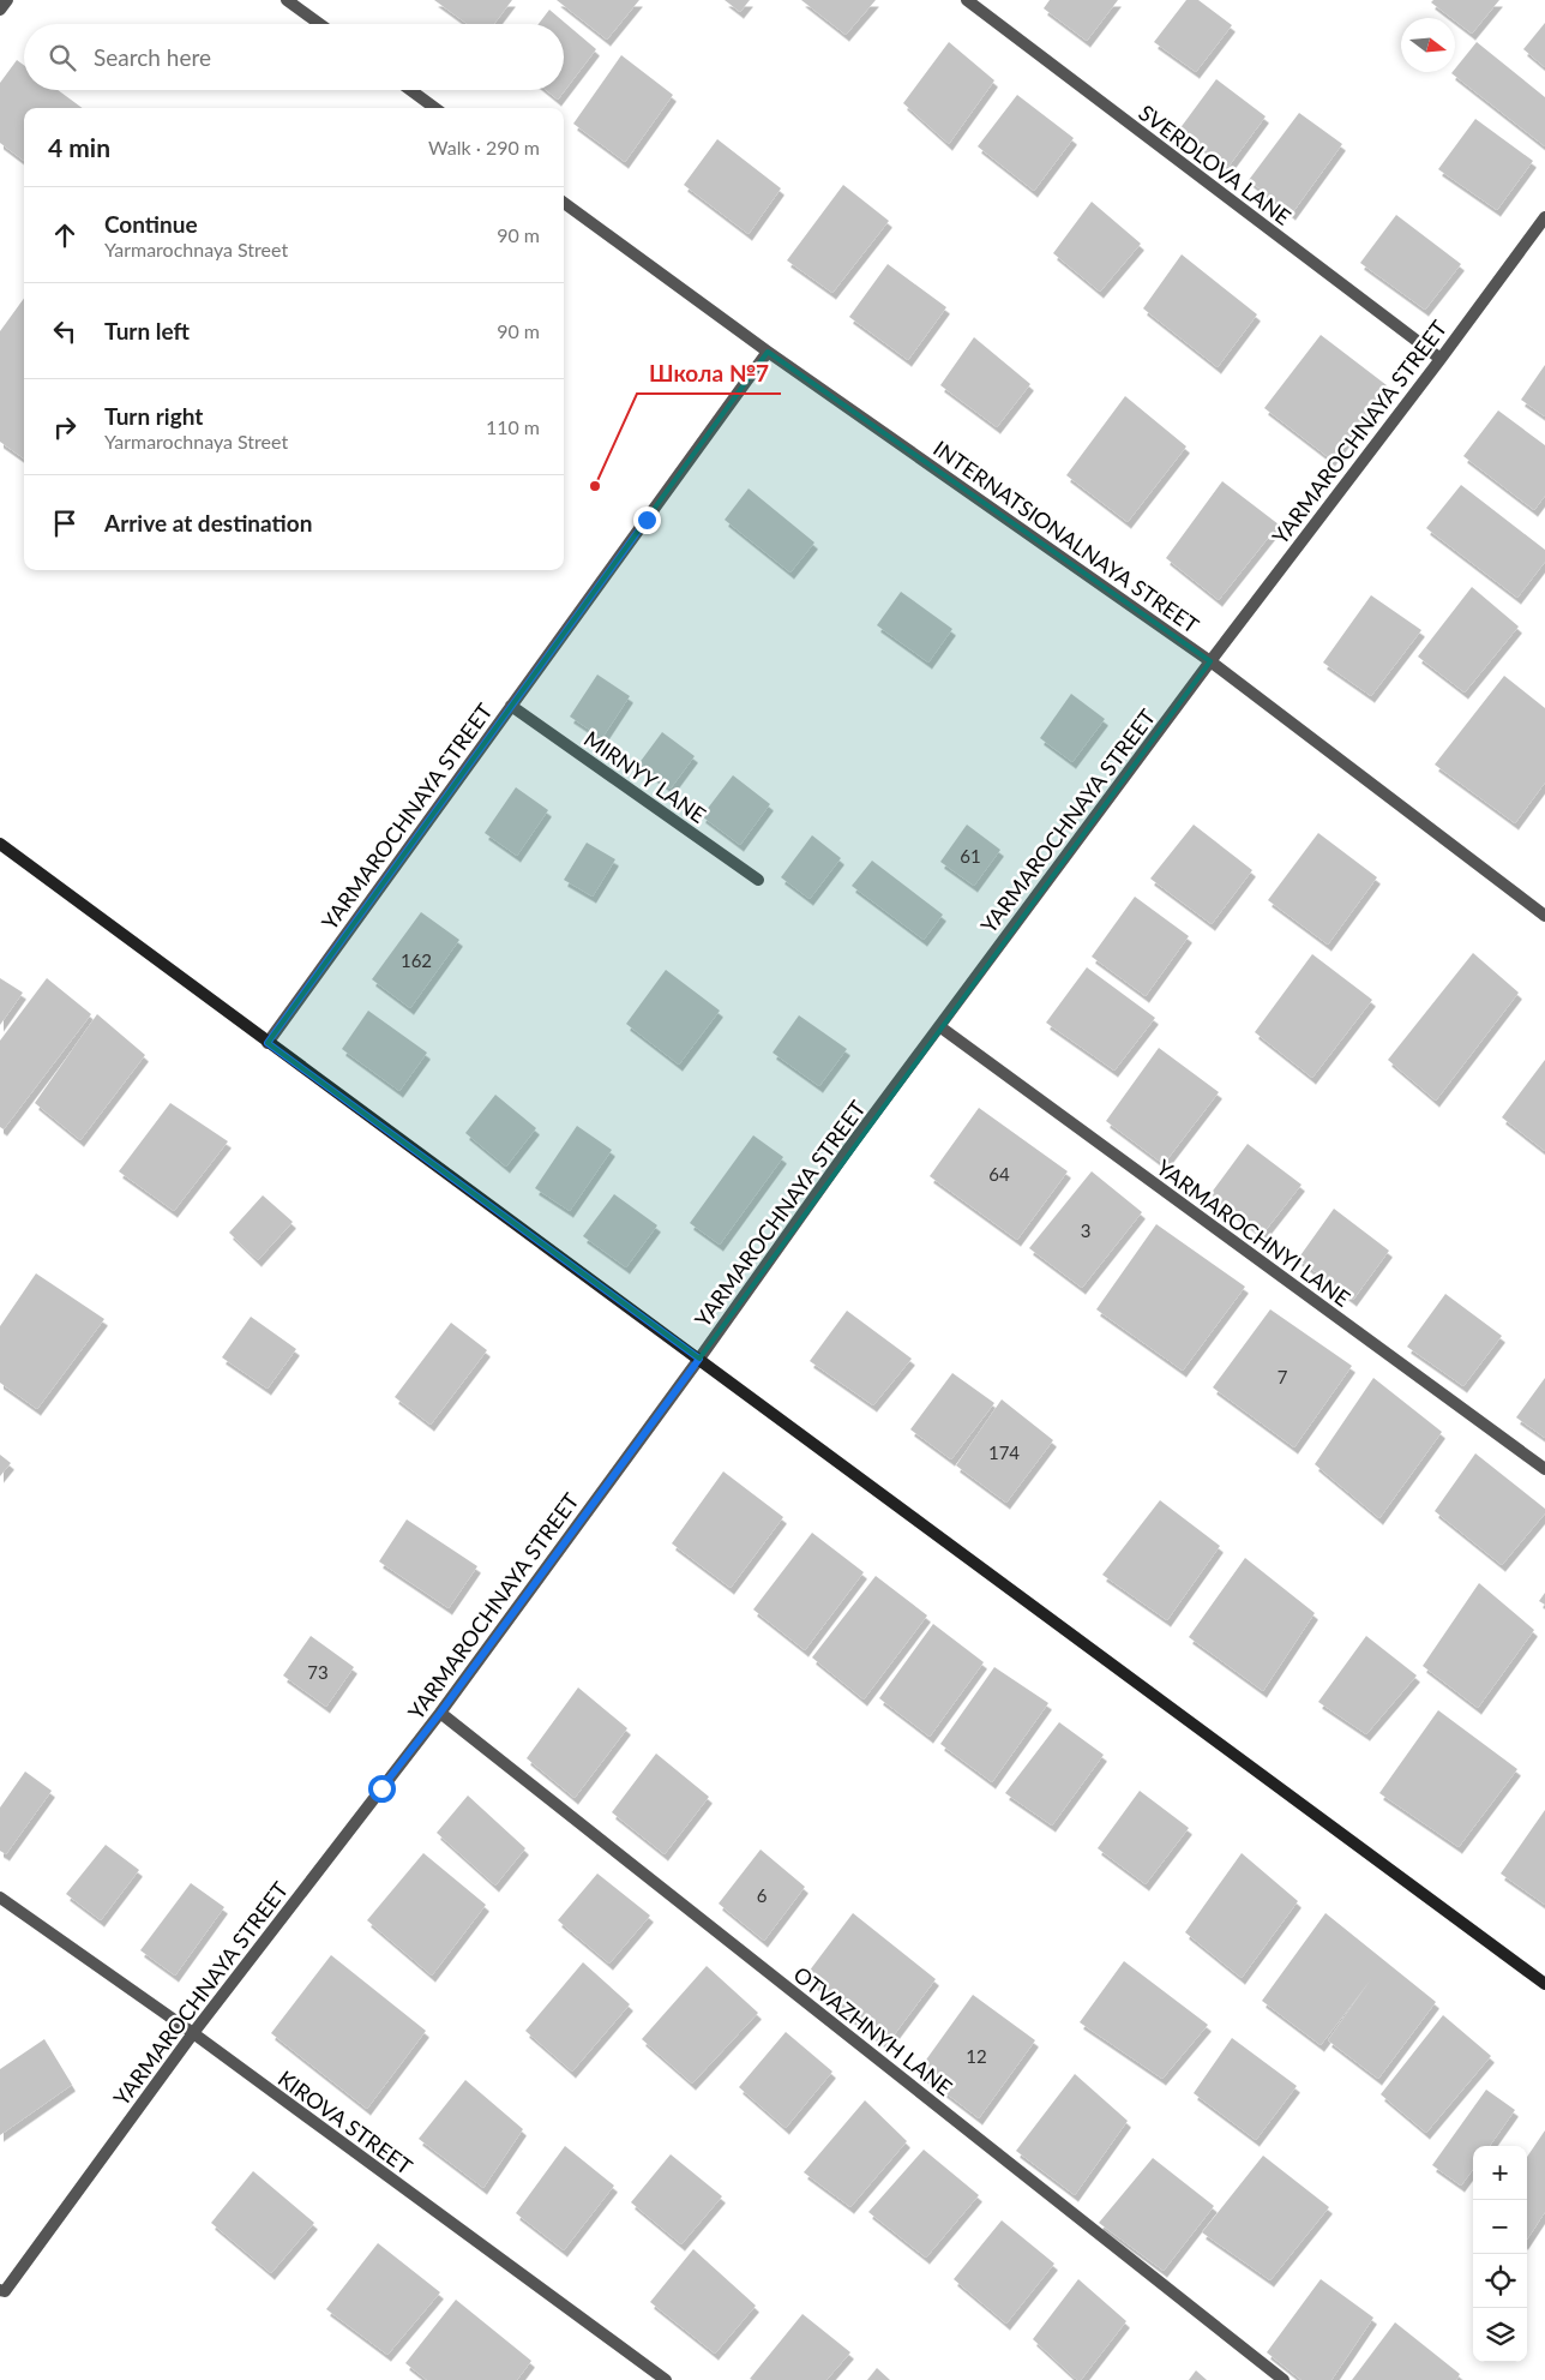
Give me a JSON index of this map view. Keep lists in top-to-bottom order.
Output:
{
  "streets": {
    "street": [
      "SVERDLOVA LANE",
      "YARMAROCHNAYA STREET",
      "INTERNATSIONALNAYA STREET",
      "MIRNYY LANE",
      "YARMAROCHNYI LANE",
      "OTVAZHNYH LANE",
      "KIROVA STREET"
    ]
  },
  "crossings": [
    ["SVERDLOVA LANE", "YARMAROCHNAYA STREET"],
    ["YARMAROCHNAYA STREET", "INTERNATSIONALNAYA STREET"],
    ["YARMAROCHNAYA STREET", "MIRNYY LANE"],
    ["YARMAROCHNAYA STREET", "YARMAROCHNYI LANE"],
    ["YARMAROCHNAYA STREET", "OTVAZHNYH LANE"],
    ["YARMAROCHNAYA STREET", "KIROVA STREET"]
  ],
  "places": ["Школа №7"],
  "house_numbers": [
    "61",
    "162",
    "64",
    "3",
    "7",
    "174",
    "73",
    "6",
    "12"
  ],
  "north": "right",
  "page": {
    "search": "Search here",
    "heading": ["4 min", "Walk · 290 m"],
    "list": [
      ["Continue", "Yarmarochnaya Street", "90 m"],
      ["Turn left", "90 m"],
      ["Turn right", "Yarmarochnaya Street", "110 m"],
      "Arrive at destination"
    ],
    "map_buttons": ["+", "−"]
  }
}
